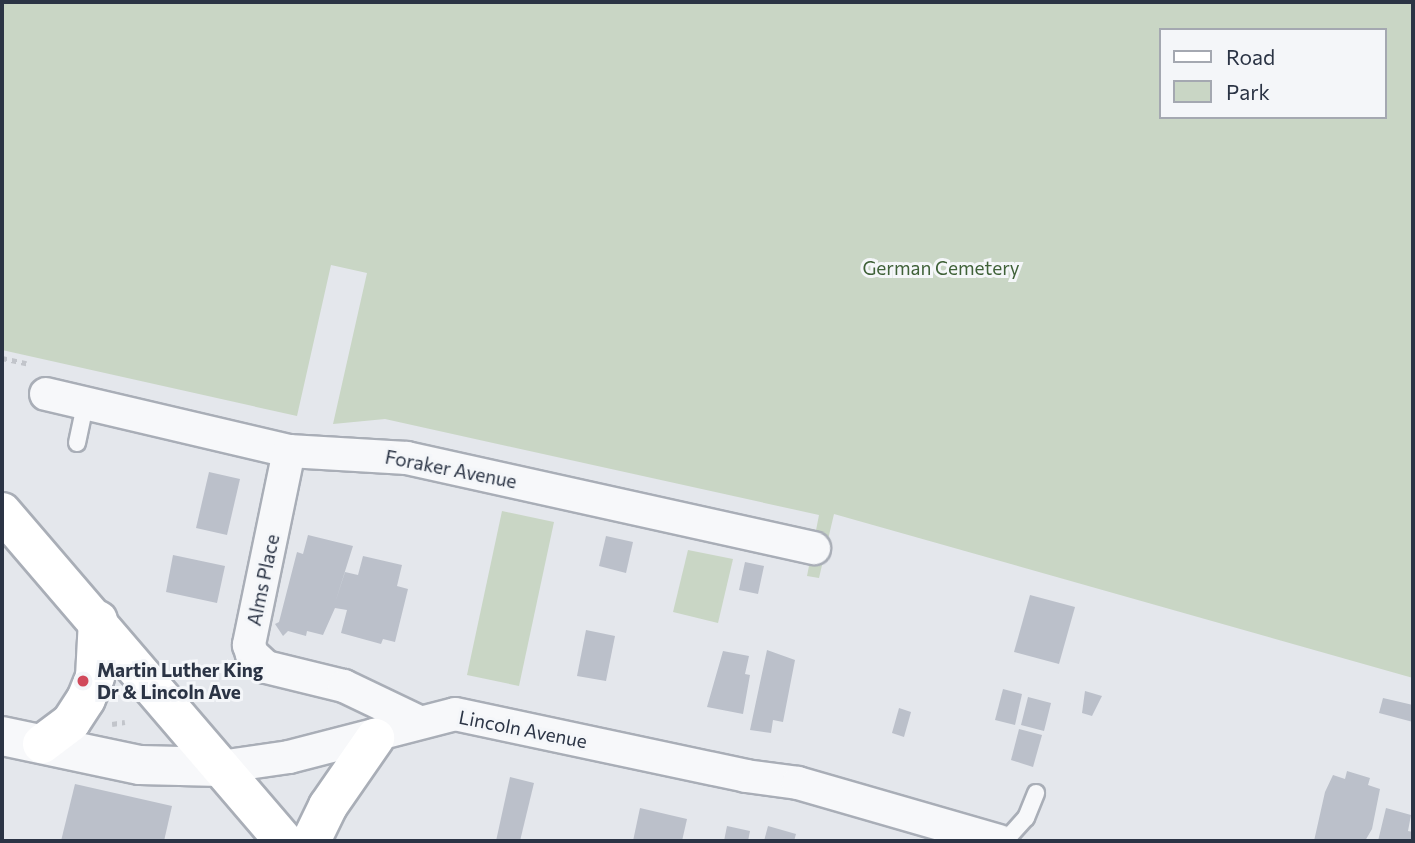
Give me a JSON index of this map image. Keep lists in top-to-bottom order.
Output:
{
  "streets": {
    "street": ["Foraker Avenue", "Alms Place", "Lincoln Avenue"]
  },
  "crossings": [
    ["Foraker Avenue", "Alms Place"],
    ["Alms Place", "Lincoln Avenue"]
  ],
  "parks": ["German Cemetery"],
  "places": ["Martin Luther King Dr & Lincoln Ave"],
  "legend": ["Road", "Park"]
}
